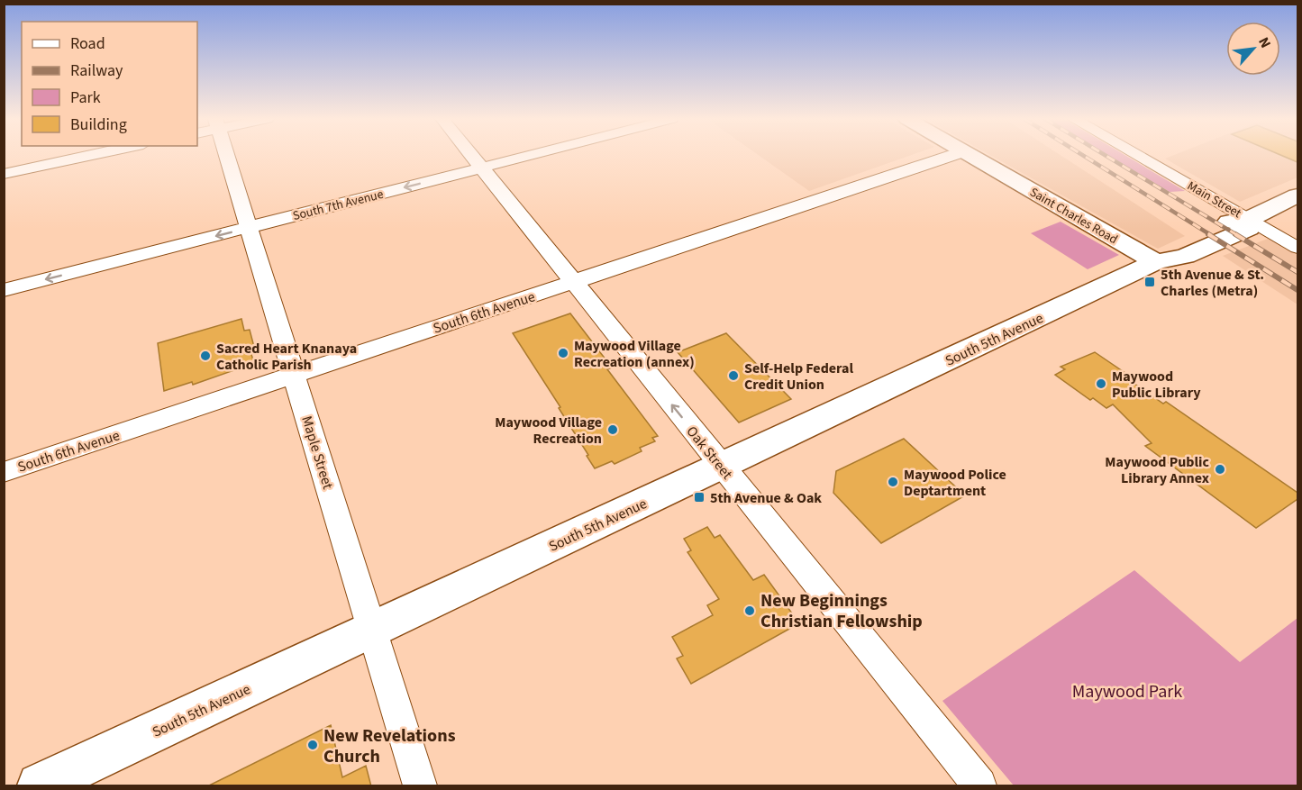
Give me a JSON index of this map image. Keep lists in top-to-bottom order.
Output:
{
  "streets": {
    "street": [
      "Main Street",
      "South 7th Avenue",
      "Saint Charles Road",
      "South 6th Avenue",
      "South 5th Avenue",
      "Maple Street",
      "Oak Street"
    ]
  },
  "crossings": [
    ["Main Street", "South 5th Avenue"],
    ["South 7th Avenue", "Maple Street"],
    ["South 7th Avenue", "Oak Street"],
    ["Saint Charles Road", "South 5th Avenue"],
    ["South 6th Avenue", "Maple Street"],
    ["South 6th Avenue", "Oak Street"],
    ["South 5th Avenue", "Maple Street"],
    ["South 5th Avenue", "Oak Street"]
  ],
  "one_way": ["South 7th Avenue"],
  "parks": ["Maywood Park"],
  "places": {
    "transit": ["5th Avenue & St. Charles (Metra)", "5th Avenue & Oak"],
    "other": [
      "Maywood Village Recreation (annex)",
      "Sacred Heart Knanaya Catholic Parish",
      "Self-Help Federal Credit Union",
      "Maywood Public Library",
      "Maywood Village Recreation",
      "Maywood Public Library Annex",
      "Maywood Police Deptartment",
      "New Beginnings Christian Fellowship",
      "New Revelations Church"
    ]
  },
  "legend": [
    "Road",
    "Railway",
    "Park",
    "Building"
  ],
  "north": "top right"
}
